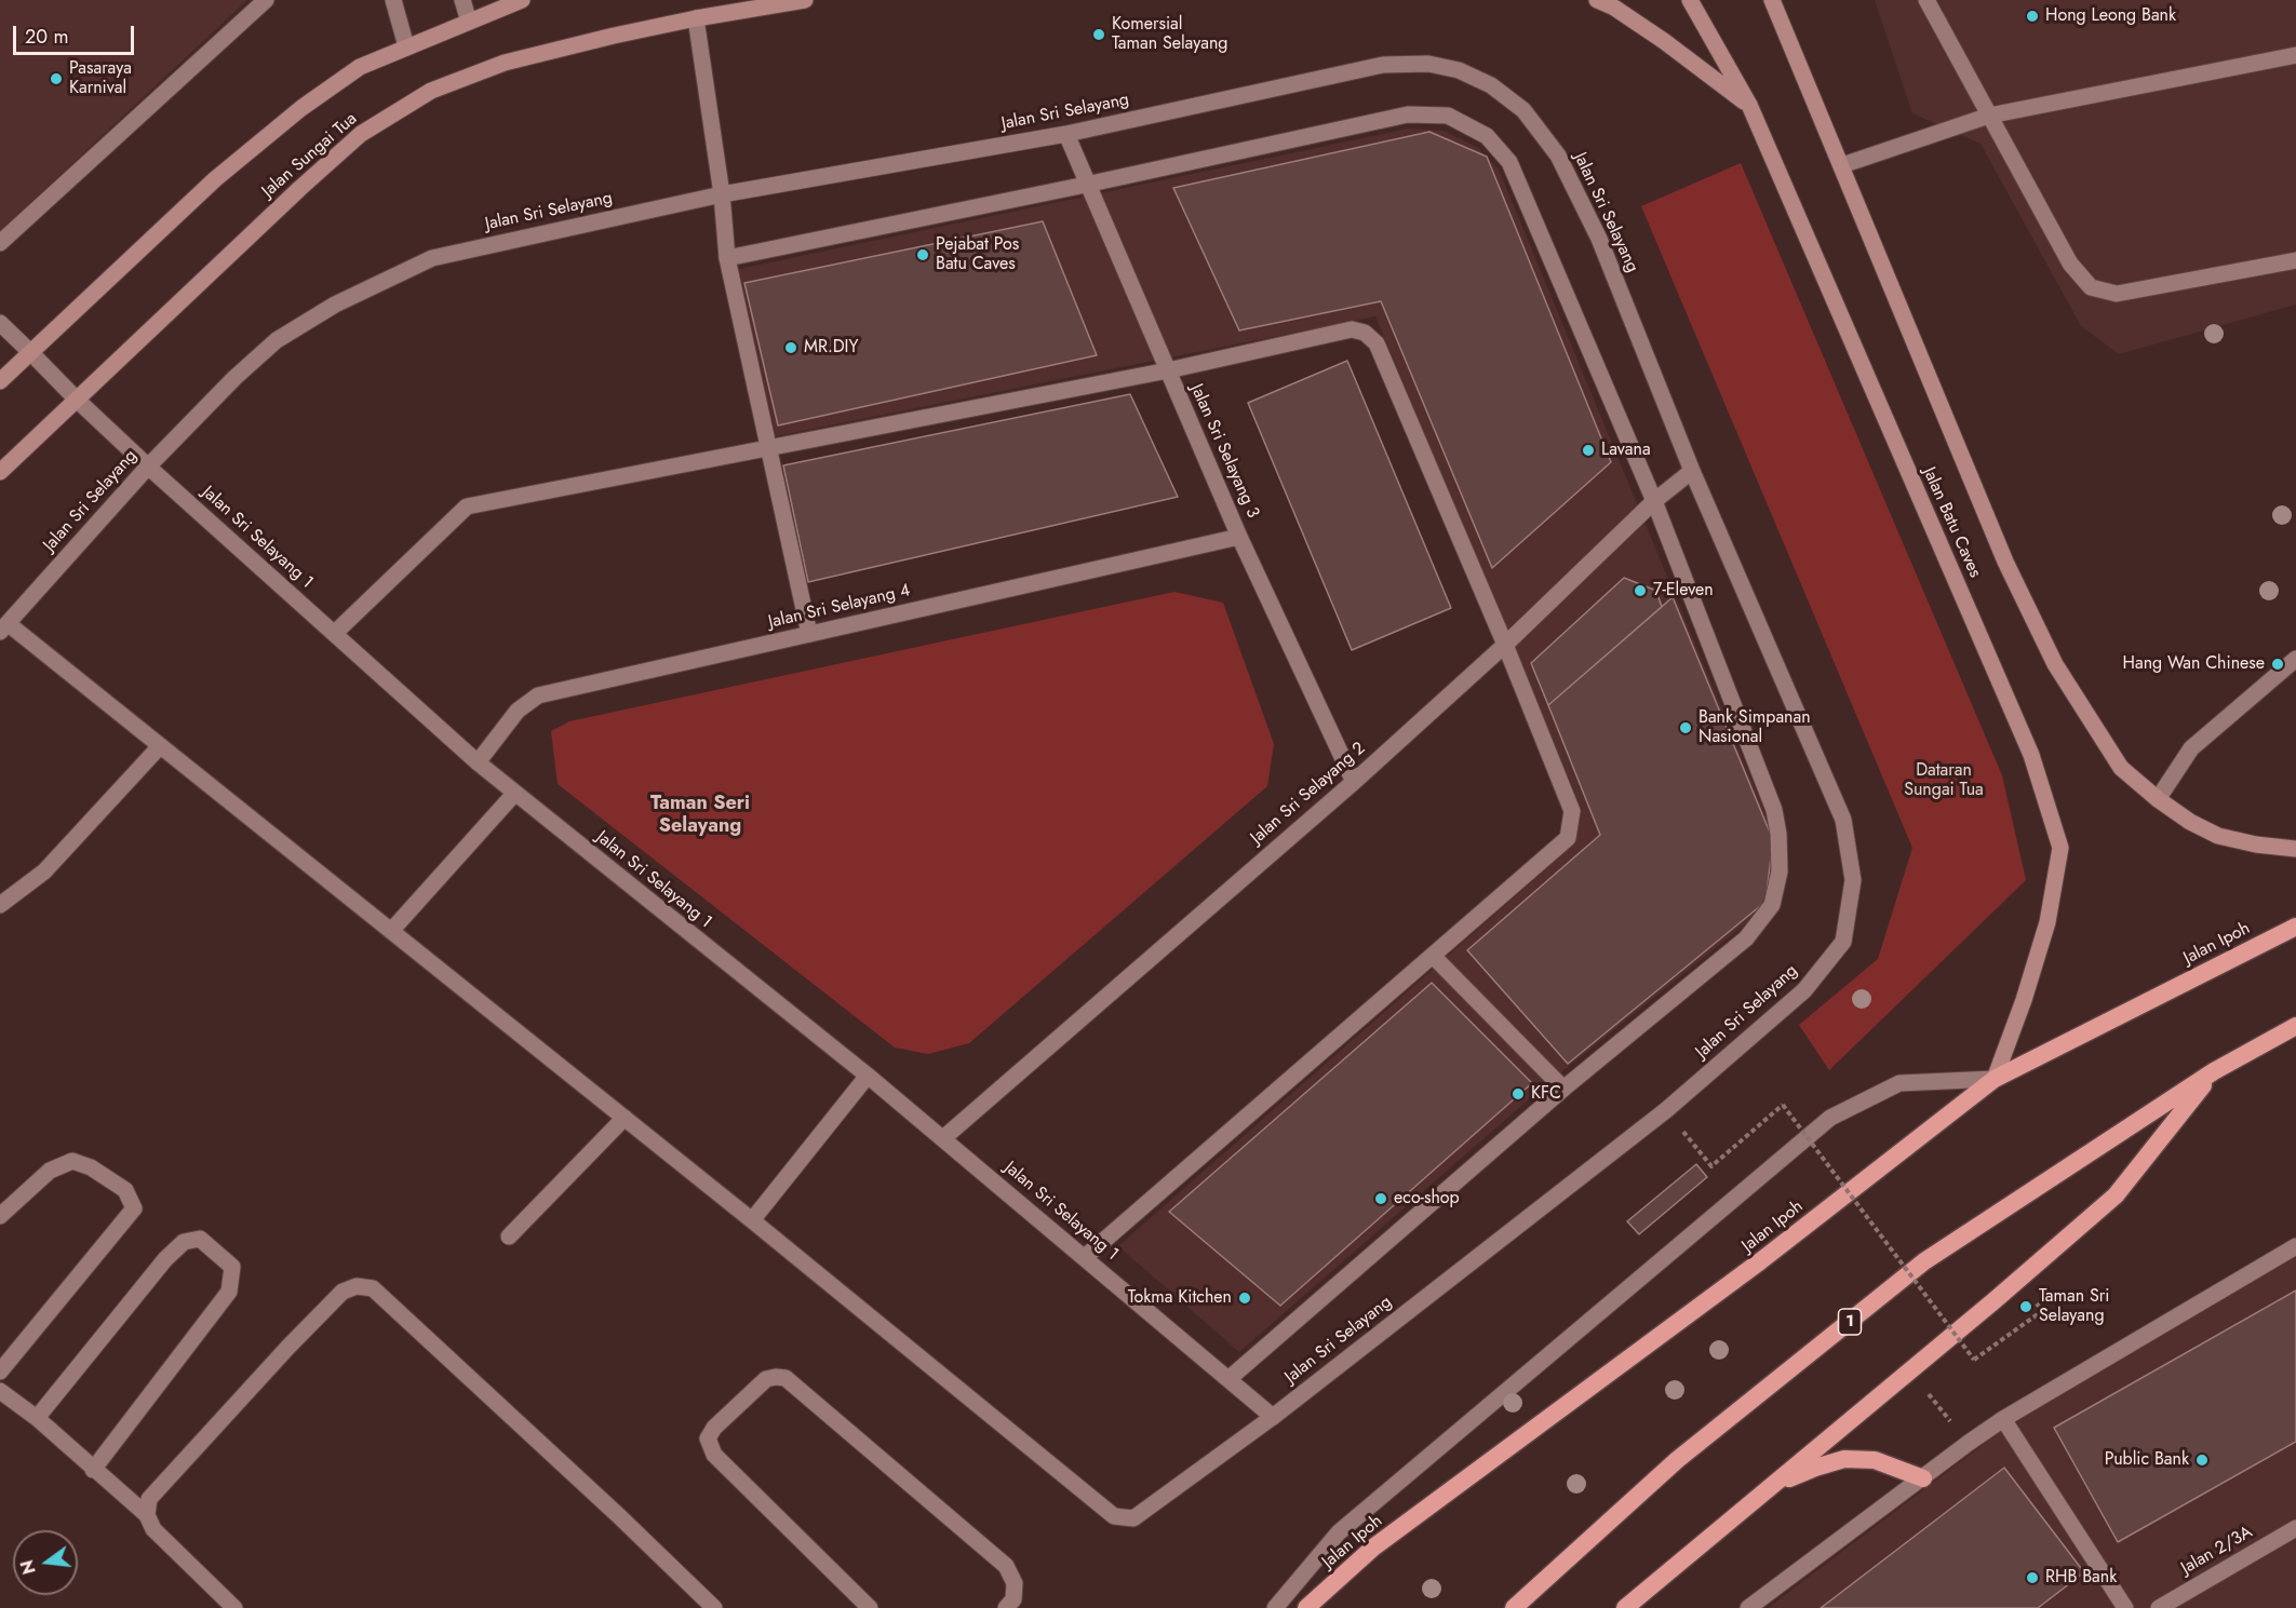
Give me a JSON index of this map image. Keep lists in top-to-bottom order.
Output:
{
  "streets": {
    "highway": ["Jalan Ipoh", "1"],
    "main road": ["Jalan Sungai Tua", "Jalan Batu Caves"],
    "street": [
      "Jalan Sri Selayang",
      "Jalan Sri Selayang 3",
      "Jalan Sri Selayang 1",
      "Jalan Sri Selayang 4",
      "Jalan Sri Selayang 2",
      "Jalan 2/3A"
    ]
  },
  "crossings": [
    ["Jalan Sri Selayang", "Jalan Sri Selayang 3"],
    ["Jalan Sri Selayang", "Jalan Sri Selayang 1"],
    ["Jalan Sri Selayang", "Jalan Sri Selayang 2"],
    ["Jalan Sungai Tua", "Jalan Sri Selayang 1"],
    ["Jalan Sri Selayang 3", "Jalan Sri Selayang 4"],
    ["Jalan Sri Selayang 3", "Jalan Sri Selayang 2"],
    ["Jalan Batu Caves", "Jalan Ipoh"],
    ["Jalan Sri Selayang 1", "Jalan Sri Selayang 4"],
    ["Jalan Sri Selayang 1", "Jalan Sri Selayang 2"]
  ],
  "districts": ["Taman Seri Selayang"],
  "parks": ["Dataran Sungai Tua"],
  "places": [
    "Hong Leong Bank",
    "Komersial Taman Selayang",
    "Pasaraya Karnival",
    "Pejabat Pos Batu Caves",
    "MR.DIY",
    "Lavana",
    "7-Eleven",
    "Hang Wan Chinese",
    "Bank Simpanan Nasional",
    "KFC",
    "eco-shop",
    "Tokma Kitchen",
    "Taman Sri Selayang",
    "Public Bank",
    "RHB Bank"
  ],
  "scale_bar": "20 m",
  "north": "left"
}
